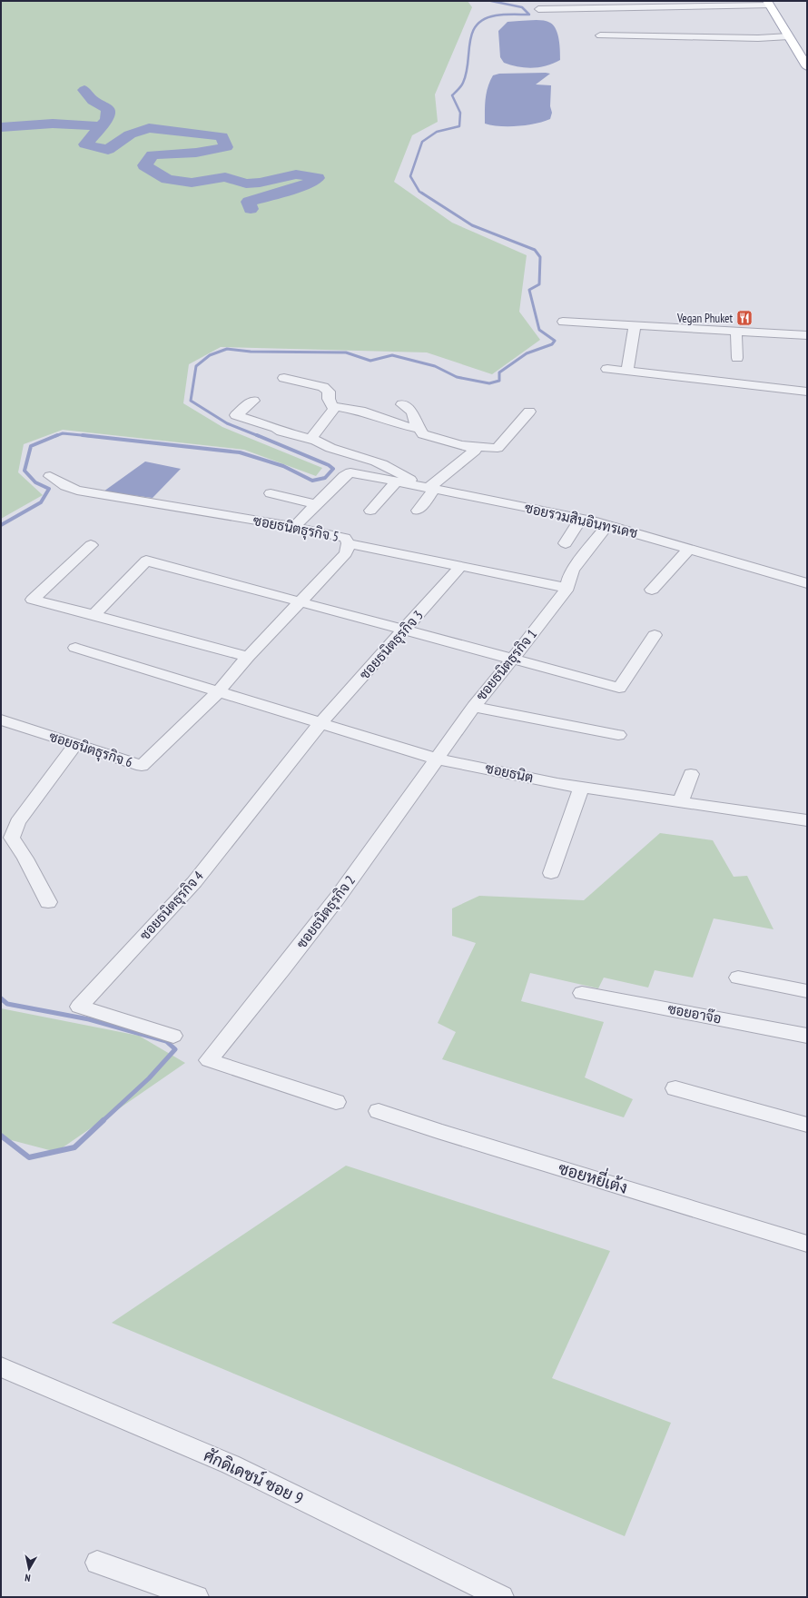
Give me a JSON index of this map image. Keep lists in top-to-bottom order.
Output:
{
  "streets": {
    "street": [
      "ซอยรวมสินอินทรเดช",
      "ซอยธนิตธุรกิจ 5",
      "ซอยธนิตธุรกิจ 3",
      "ซอยธนิตธุรกิจ 1",
      "ซอยธนิตธุรกิจ 6",
      "ซอยธนิต",
      "ซอยธนิตธุรกิจ 4",
      "ซอยธนิตธุรกิจ 2",
      "ซอยอาจ๊อ",
      "ซอยหยี่เต้ง",
      "ศักดิเดชน์ ซอย 9"
    ]
  },
  "crossings": [
    ["ซอยรวมสินอินทรเดช", "ซอยธนิตธุรกิจ 1"],
    ["ซอยธนิตธุรกิจ 5", "ซอยธนิตธุรกิจ 6"],
    ["ซอยธนิตธุรกิจ 5", "ซอยธนิต"],
    ["ซอยธนิตธุรกิจ 3", "ซอยธนิต"],
    ["ซอยธนิตธุรกิจ 3", "ซอยธนิตธุรกิจ 4"],
    ["ซอยธนิตธุรกิจ 1", "ซอยธนิต"],
    ["ซอยธนิตธุรกิจ 1", "ซอยธนิตธุรกิจ 2"],
    ["ซอยธนิตธุรกิจ 6", "ซอยธนิต"],
    ["ซอยธนิต", "ซอยธนิตธุรกิจ 4"],
    ["ซอยธนิต", "ซอยธนิตธุรกิจ 2"]
  ],
  "places": {
    "restaurant": ["Vegan Phuket"]
  },
  "north": "bottom"
}
